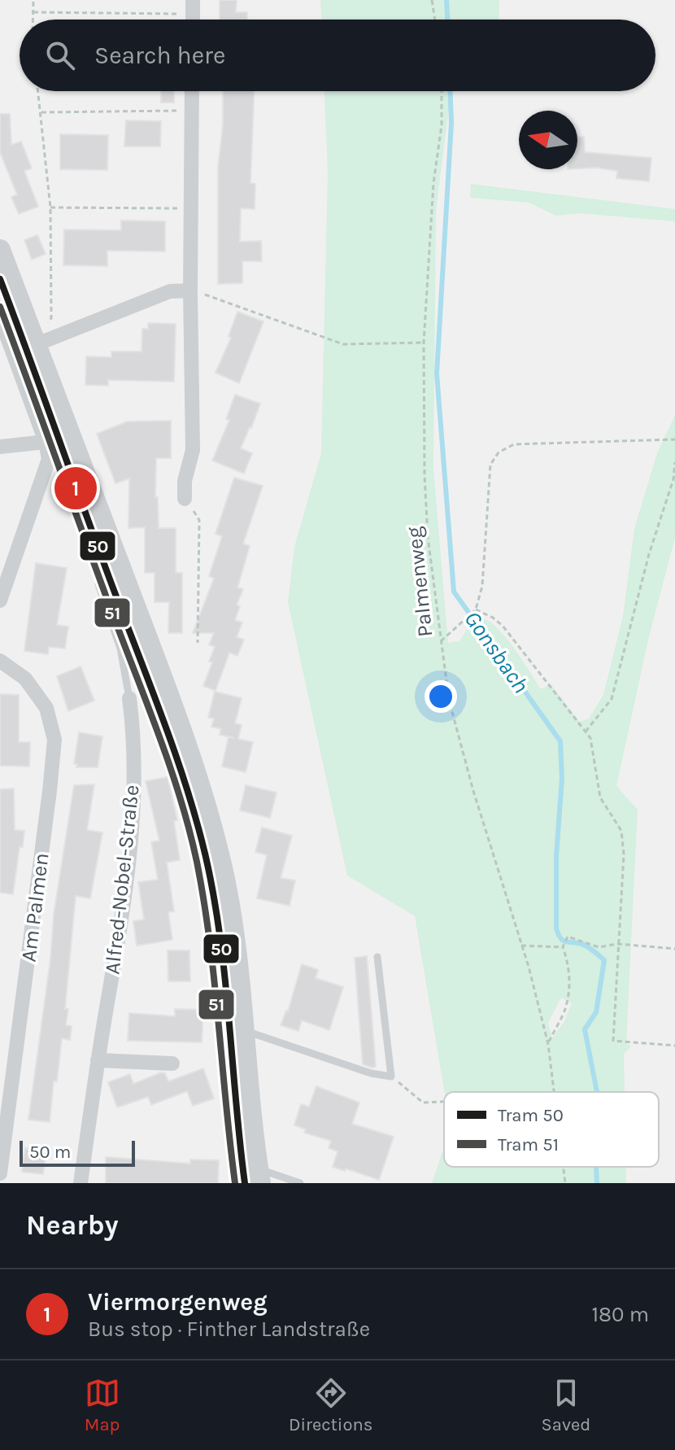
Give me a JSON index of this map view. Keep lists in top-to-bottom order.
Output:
{
  "streets": {
    "street": ["Alfred-Nobel-Straße", "Am Palmen"],
    "path": ["Palmenweg"]
  },
  "water": ["Gonsbach"],
  "lines": ["tram line 50", "tram line 51"],
  "legend": ["Tram 50", "Tram 51"],
  "scale_bar": "50 m",
  "north": "left",
  "page": {
    "search": "Search here",
    "pins": "1",
    "scale": "50 m",
    "heading": "Nearby",
    "list": [
      {
        "mark": "1",
        "name": "Viermorgenweg",
        "note": "Bus stop · Finther Landstraße",
        "value": "180 m"
      }
    ],
    "nav": ["Map", "Directions", "Saved"]
  }
}
